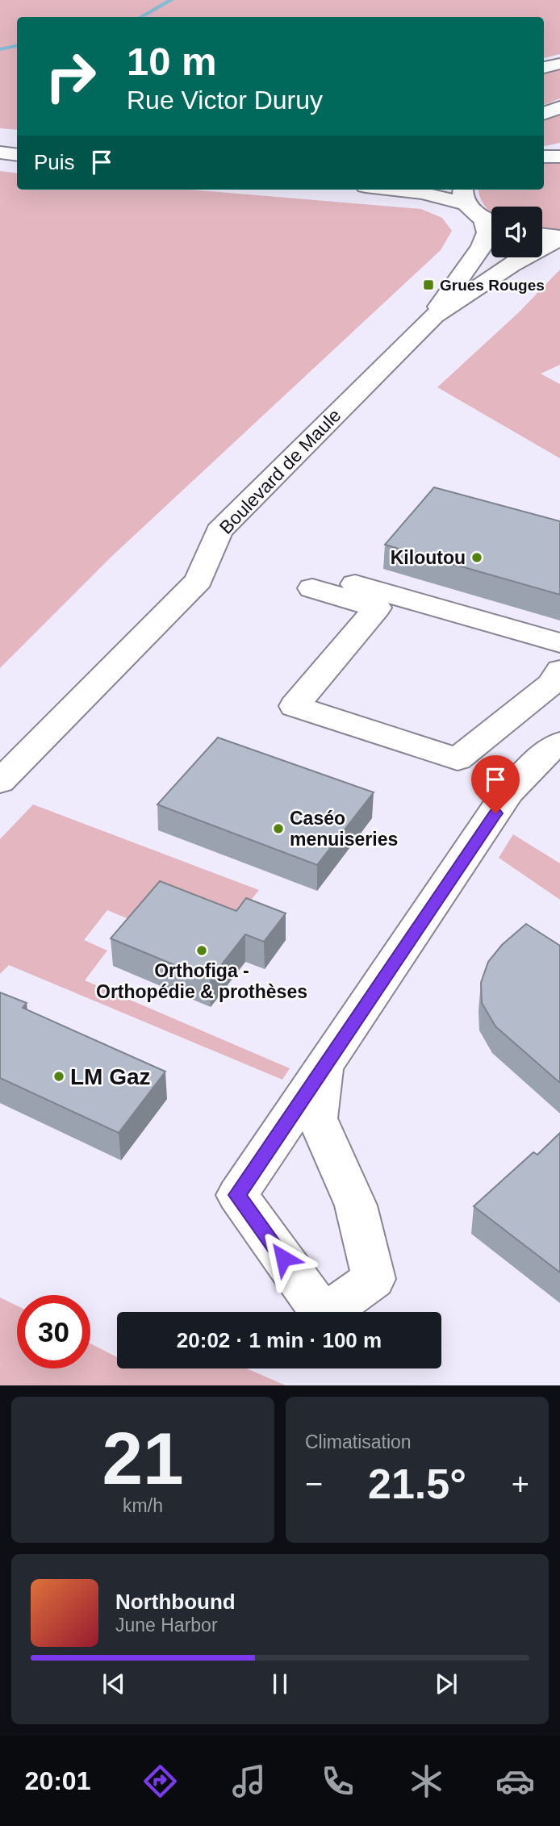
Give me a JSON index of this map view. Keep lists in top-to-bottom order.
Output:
{
  "streets": {
    "main road": ["Boulevard de Maule"]
  },
  "places": {
    "transit": ["Grues Rouges"],
    "other": [
      "Kiloutou",
      "Caséo menuiseries",
      "Orthofiga - Orthopédie & prothèses",
      "LM Gaz"
    ]
  },
  "page": {
    "turn": ["10 m", "Rue Victor Duruy"],
    "then": "Puis",
    "limit": "30",
    "trip": "20:02 · 1 min · 100 m",
    "tile": [
      ["21", "km/h"],
      "Climatisation"
    ],
    "heat": ["−", "21.5°", "+"],
    "song": ["Northbound", "June Harbor"],
    "tabs": "20:01"
  }
}
